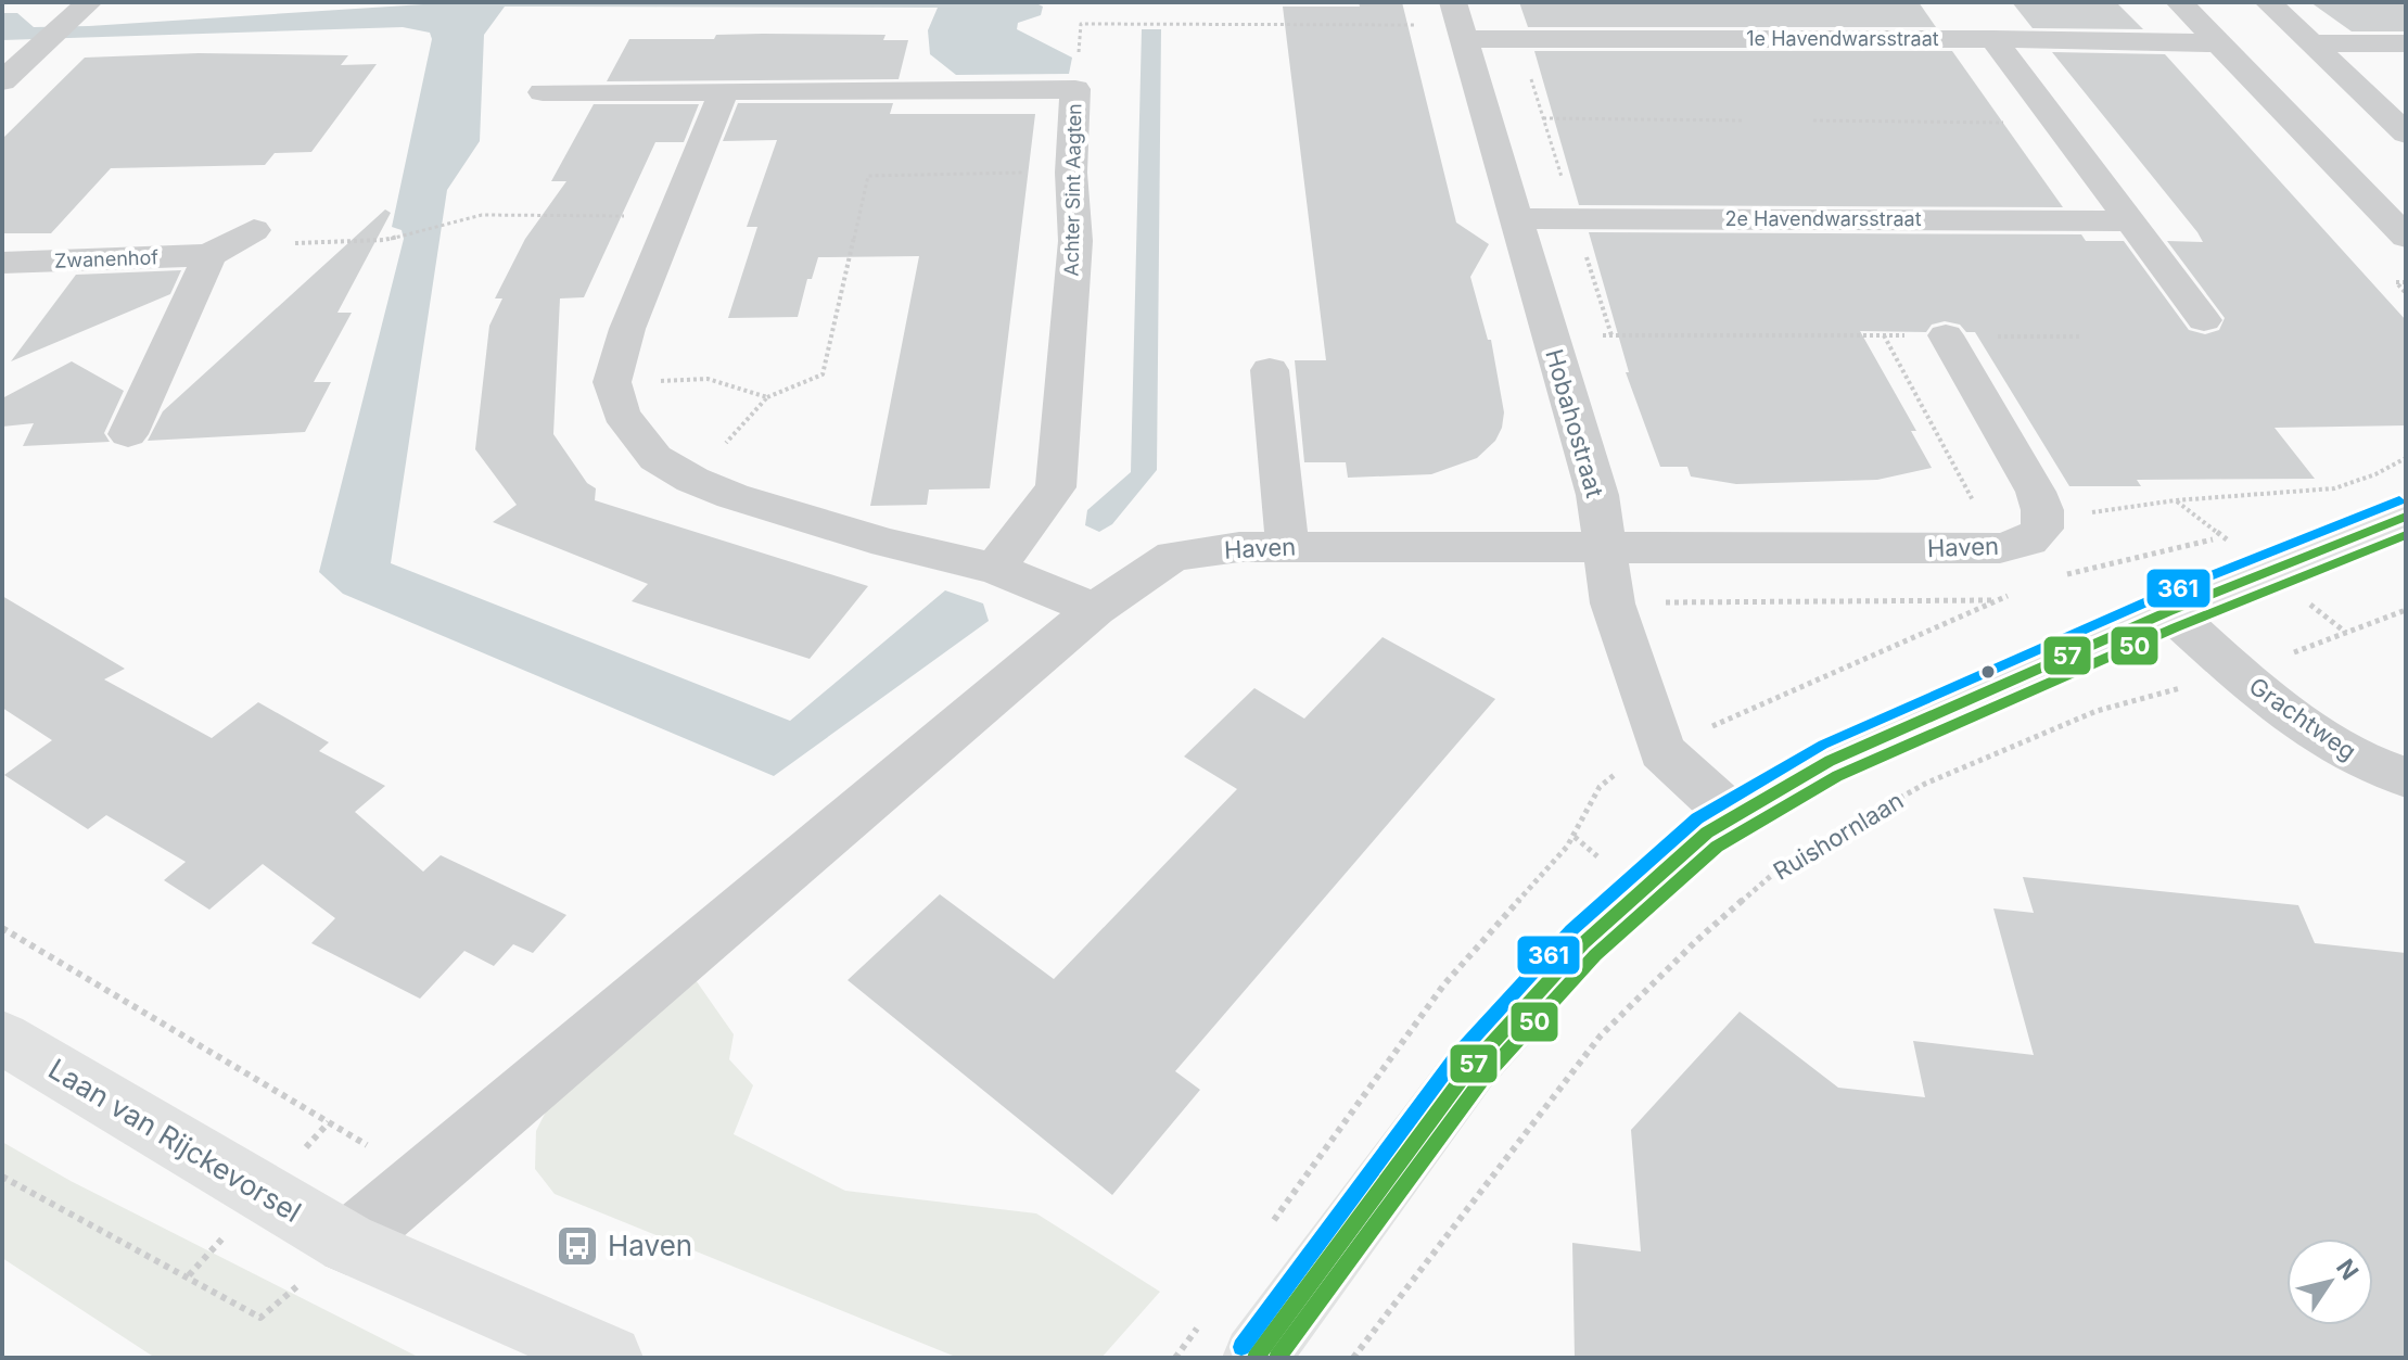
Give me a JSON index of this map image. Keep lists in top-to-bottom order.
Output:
{
  "streets": {
    "main road": ["Laan van Rijckevorsel"],
    "street": [
      "1e Havendwarsstraat",
      "Achter Sint Aagten",
      "2e Havendwarsstraat",
      "Zwanenhof",
      "Hobahostraat",
      "Haven",
      "Grachtweg"
    ],
    "path": ["Ruishornlaan"]
  },
  "crossings": [
    ["1e Havendwarsstraat", "Hobahostraat"],
    ["2e Havendwarsstraat", "Hobahostraat"],
    ["Hobahostraat", "Haven"],
    ["Haven", "Laan van Rijckevorsel"],
    ["Grachtweg", "Ruishornlaan"]
  ],
  "places": {
    "bus stop": ["Haven"]
  },
  "lines": ["transit line 361", "transit line 57", "transit line 50"],
  "north": "top right"
}
